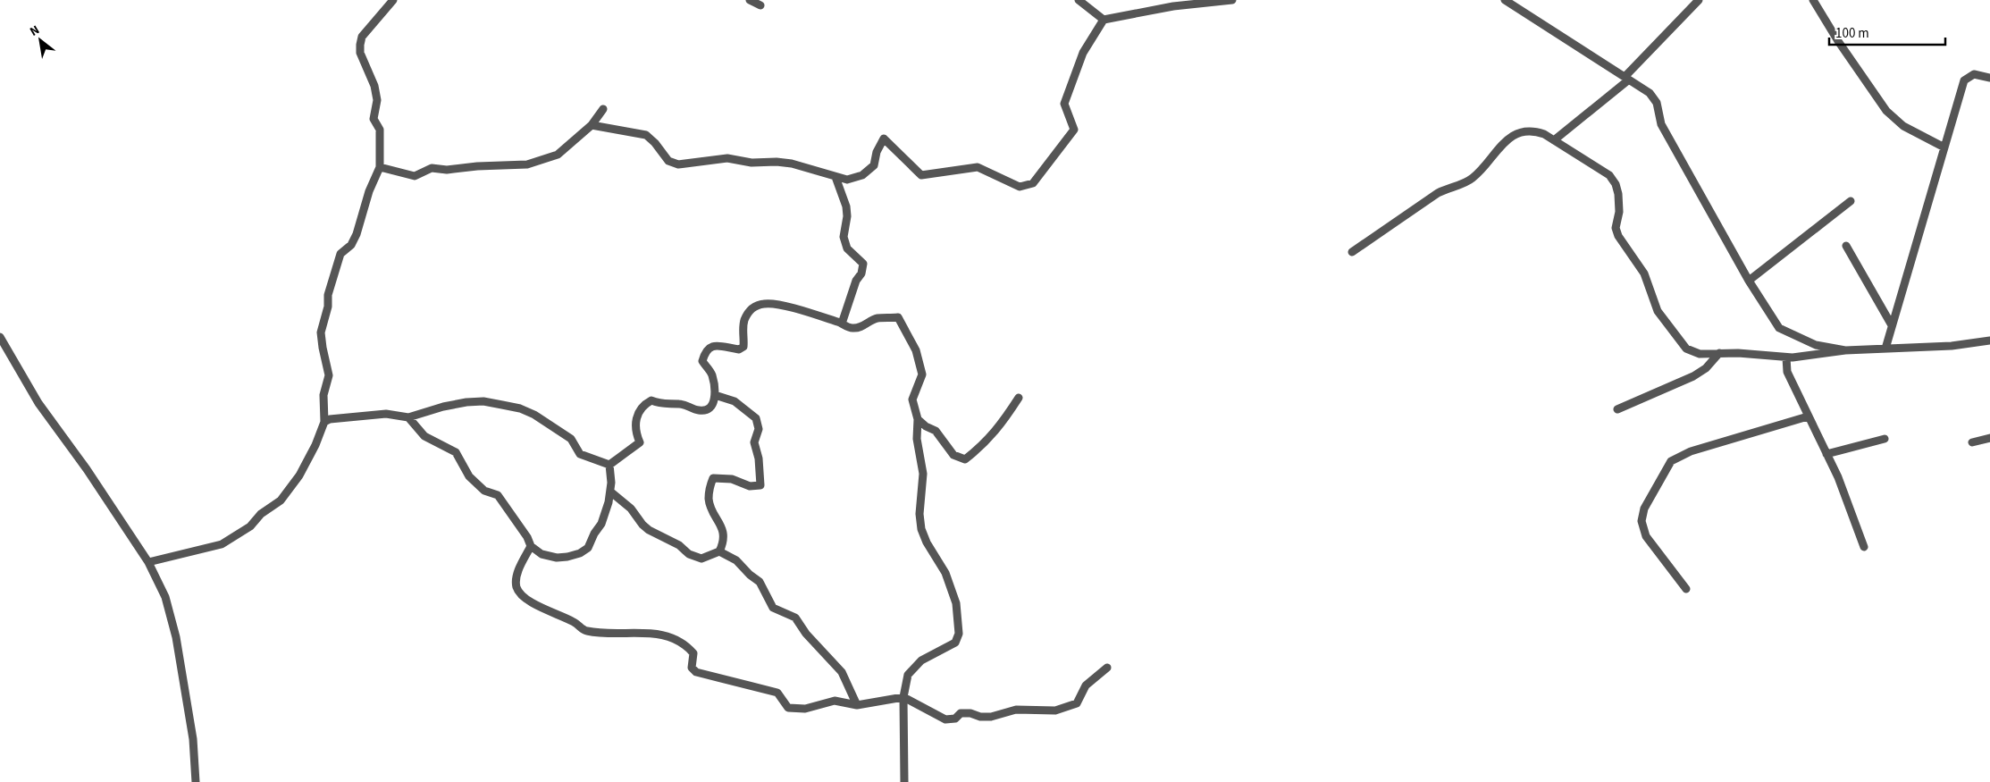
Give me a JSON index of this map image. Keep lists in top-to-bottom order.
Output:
{
  "scale_bar": "100 m",
  "north": "top left"
}
